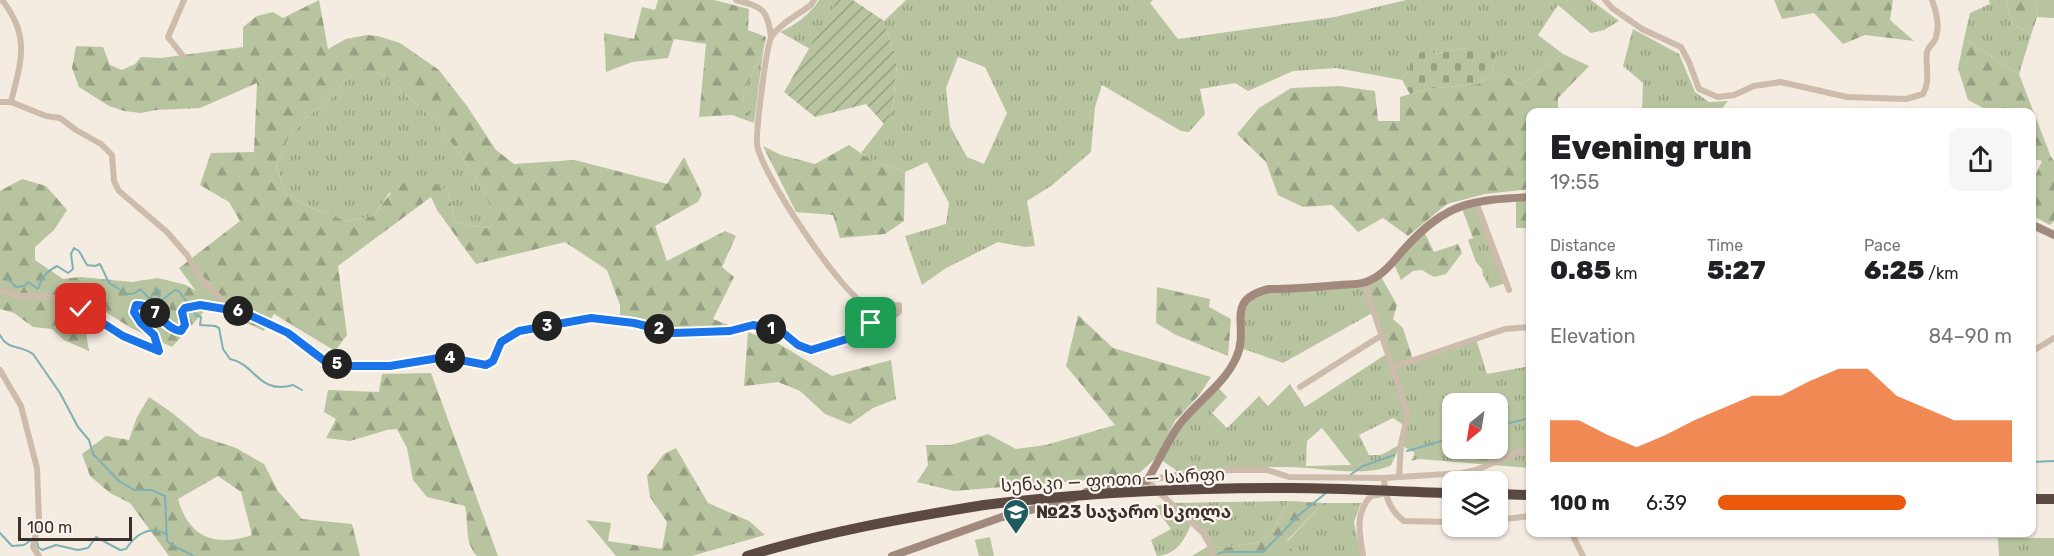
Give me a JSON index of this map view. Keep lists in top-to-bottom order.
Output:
{
  "streets": {
    "highway": ["სენაკი — ფოთი — სარფი"]
  },
  "places": {
    "school or university": ["№23 საჯარო სკოლა"]
  },
  "scale_bar": "100 m",
  "north": "bottom left",
  "page": {
    "heading": ["Evening run", "19:55"],
    "stats": [
      ["Distance", "0.85 km"],
      ["Time", "5:27"],
      ["Pace", "6:25 /km"]
    ],
    "pins": [
      "6",
      "7",
      "3",
      "1",
      "2",
      "4",
      "5"
    ],
    "chart": ["Elevation", "84–90 m"],
    "list": [
      {
        "name": "100 m",
        "note": "6:39"
      }
    ],
    "scale": "100 m"
  }
}
